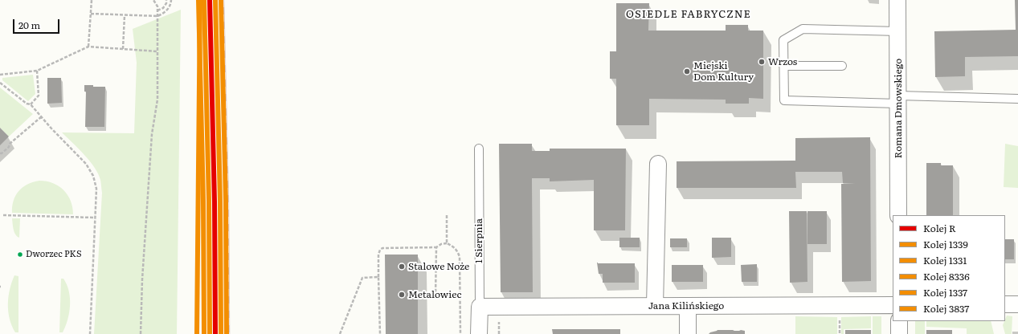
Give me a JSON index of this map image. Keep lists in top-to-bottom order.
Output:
{
  "streets": {
    "street": ["Romana Dmowskiego", "1 Sierpnia", "Jana Kilińskiego"]
  },
  "crossings": [
    ["1 Sierpnia", "Jana Kilińskiego"]
  ],
  "districts": ["OSIEDLE FABRYCZNE"],
  "places": [
    "Wrzos",
    "Miejski Dom Kultury",
    "Dworzec PKS",
    "Stalowe Noże",
    "Metalowiec"
  ],
  "lines": [
    "rail line R",
    "rail line 1339",
    "rail line 1331",
    "rail line 8336",
    "rail line 1337",
    "rail line 3837"
  ],
  "legend": [
    "Kolej R",
    "Kolej 1339",
    "Kolej 1331",
    "Kolej 8336",
    "Kolej 1337",
    "Kolej 3837"
  ],
  "scale_bar": "20 m"
}
